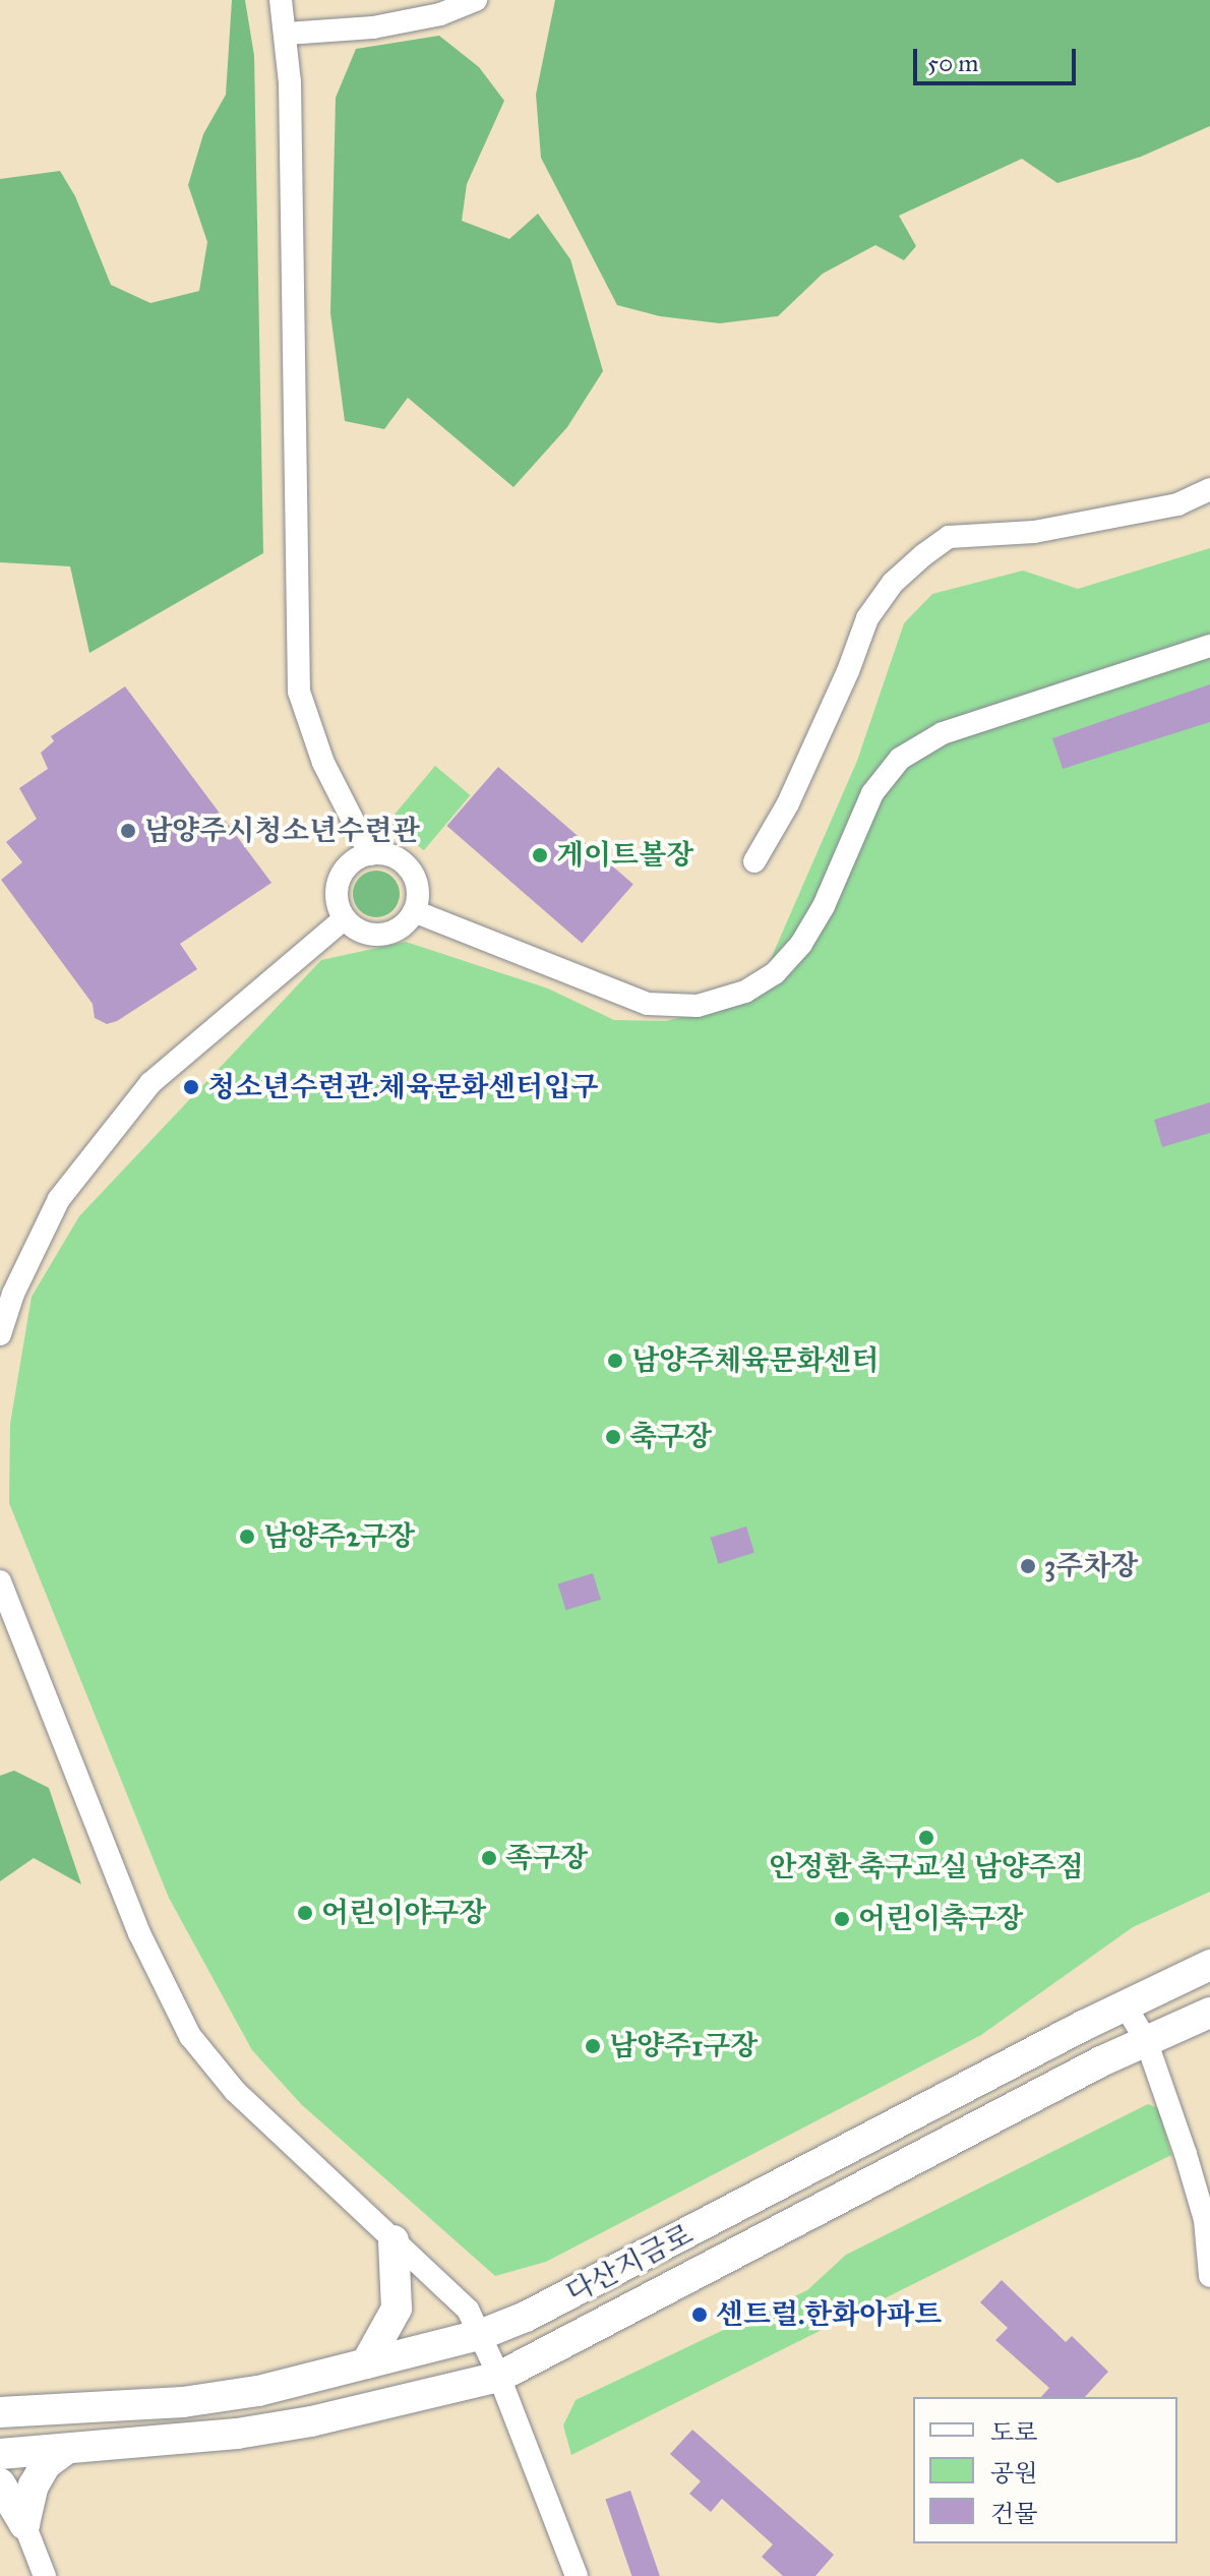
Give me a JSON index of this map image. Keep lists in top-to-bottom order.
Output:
{
  "streets": {
    "street": ["다산지금로"]
  },
  "places": [
    "남양주시청소년수련관",
    "게이트볼장",
    "청소년수련관.체육문화센터입구",
    "남양주체육문화센터",
    "축구장",
    "남양주2구장",
    "3주차장",
    "안정환 축구교실 남양주점",
    "족구장",
    "어린이야구장",
    "어린이축구장",
    "남양주1구장",
    "센트럴.한화아파트"
  ],
  "legend": ["도로", "공원", "건물"],
  "scale_bar": "50 m"
}
